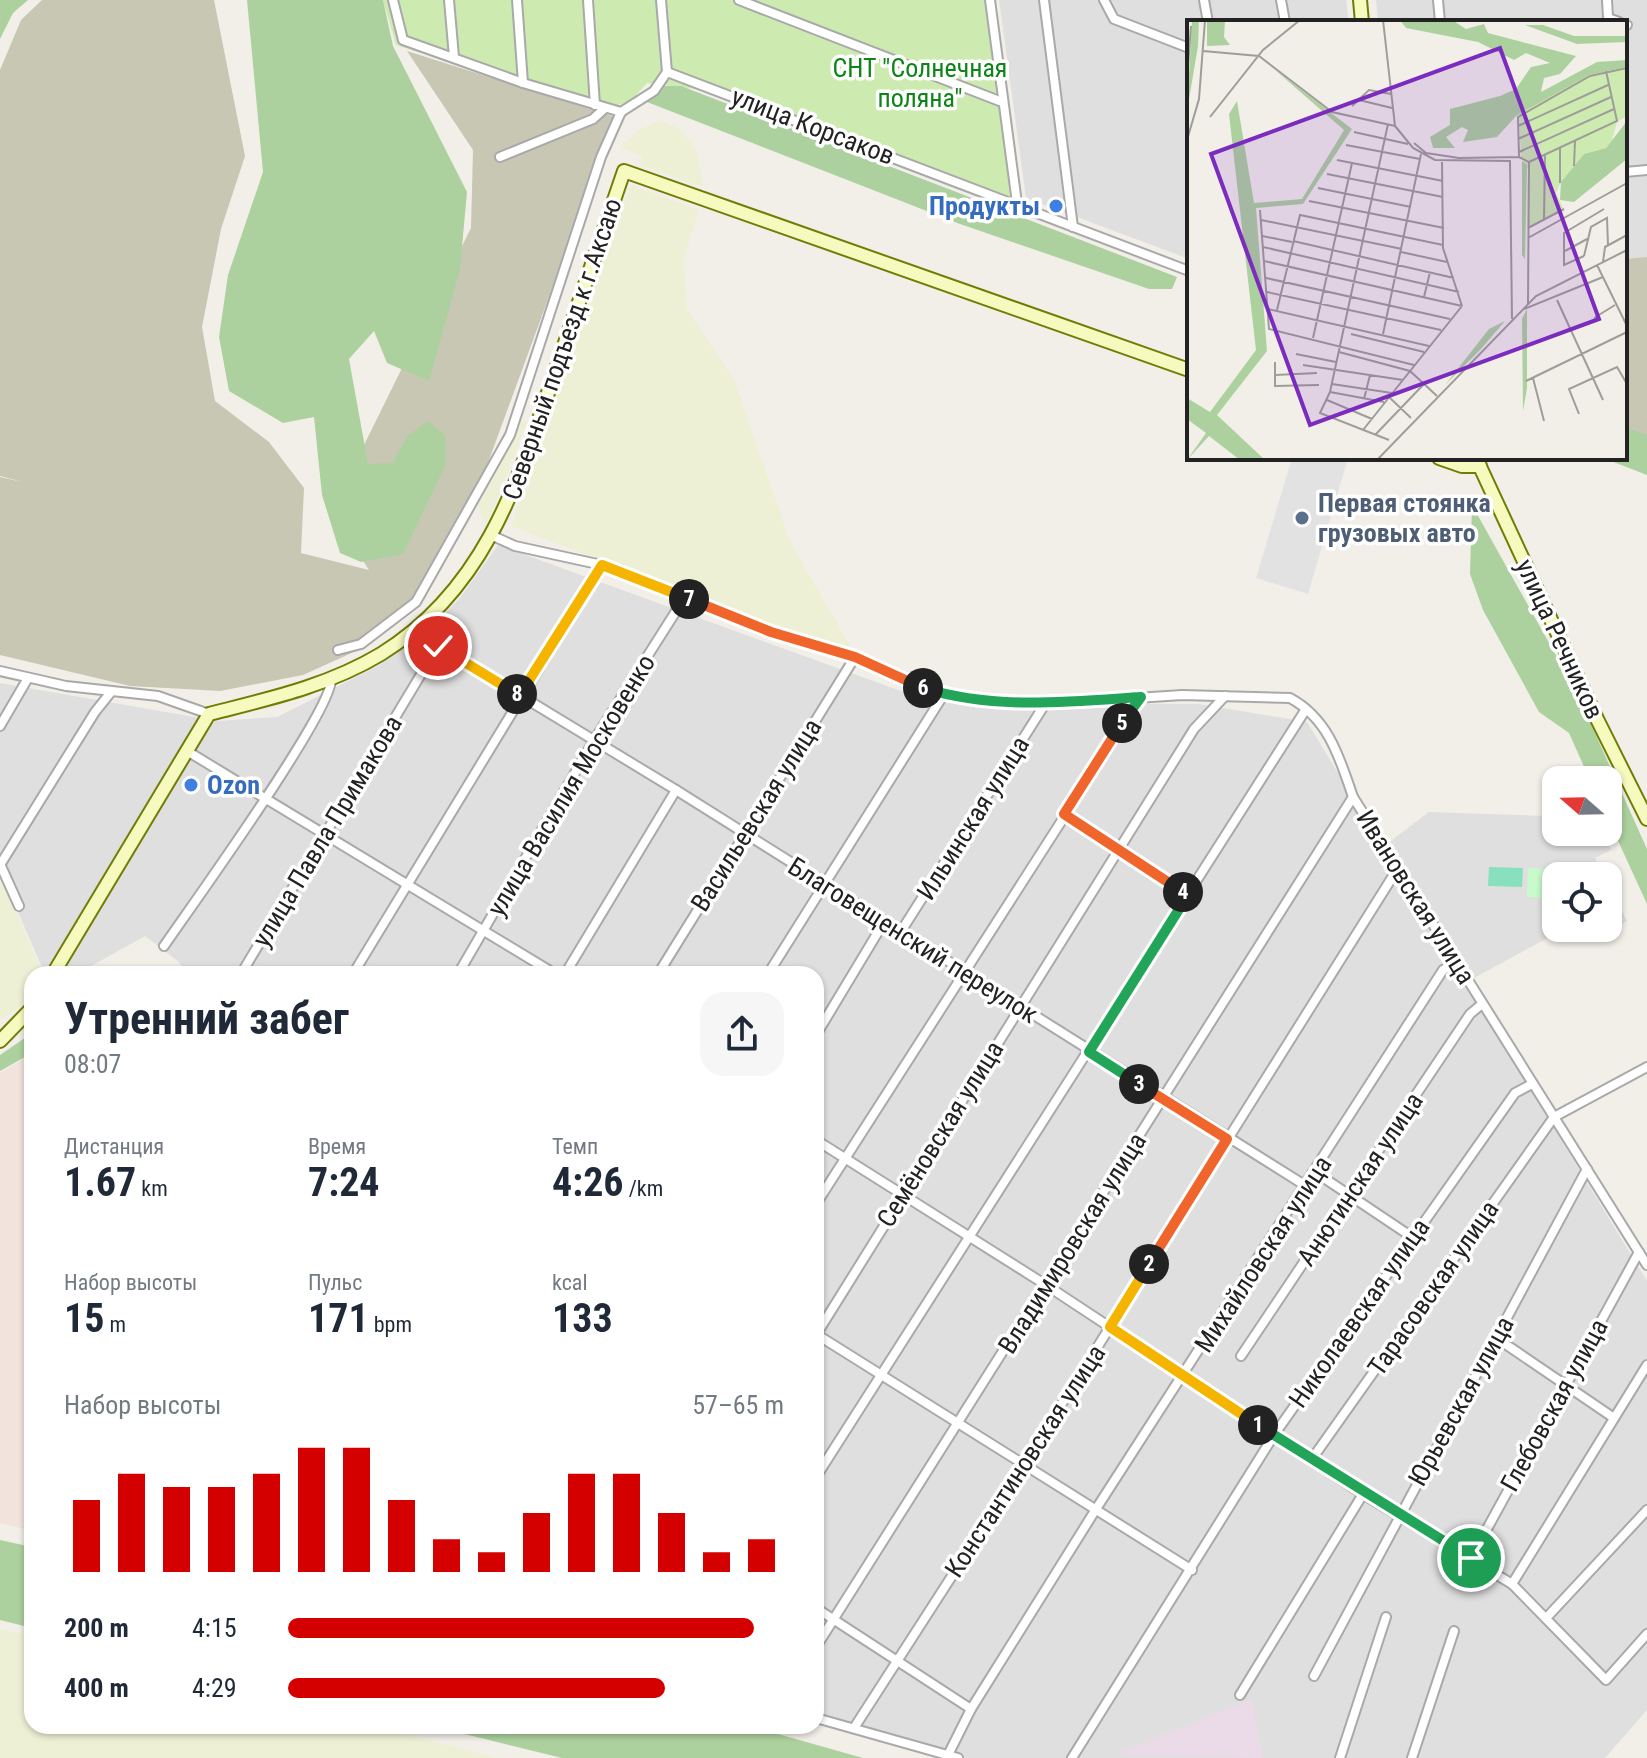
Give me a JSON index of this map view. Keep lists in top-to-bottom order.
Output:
{
  "streets": {
    "street": [
      "улица Корсаков",
      "Северный подъезд к г.Аксаю",
      "улица Речников",
      "улица Василия Московенко",
      "Васильевская улица",
      "Ильинская улица",
      "улица Павла Примакова",
      "Ивановская улица",
      "Благовещенский переулок",
      "Семёновская улица",
      "Анютинская улица",
      "Владимировская улица",
      "Михайловская улица",
      "Тарасовская улица",
      "Николаевская улица",
      "Юрьевская улица",
      "Глебовская улица",
      "Константиновская улица"
    ]
  },
  "crossings": [
    ["Северный подъезд к г.Аксаю", "Благовещенский переулок"],
    ["улица Василия Московенко", "Благовещенский переулок"],
    ["Васильевская улица", "Благовещенский переулок"],
    ["Ильинская улица", "Благовещенский переулок"],
    ["улица Павла Примакова", "Благовещенский переулок"],
    ["Ивановская улица", "Анютинская улица"],
    ["Ивановская улица", "Владимировская улица"],
    ["Ивановская улица", "Михайловская улица"],
    ["Ивановская улица", "Тарасовская улица"],
    ["Ивановская улица", "Николаевская улица"],
    ["Ивановская улица", "Юрьевская улица"],
    ["Ивановская улица", "Глебовская улица"],
    ["Ивановская улица", "Константиновская улица"],
    ["Благовещенский переулок", "Семёновская улица"],
    ["Благовещенский переулок", "Владимировская улица"],
    ["Благовещенский переулок", "Михайловская улица"],
    ["Благовещенский переулок", "Константиновская улица"]
  ],
  "parks": ["СНТ \"Солнечная поляна\""],
  "places": ["Продукты", "Первая стоянка грузовых авто", "Ozon"],
  "north": "left",
  "page": {
    "pins": [
      "7",
      "6",
      "8",
      "5",
      "4",
      "3",
      "2",
      "1"
    ],
    "heading": ["Утренний забег", "08:07"],
    "stats": [
      ["Дистанция", "1.67 km"],
      ["Время", "7:24"],
      ["Темп", "4:26 /km"],
      ["Набор высоты", "15 m"],
      ["Пульс", "171 bpm"],
      ["kcal", "133"]
    ],
    "chart": ["Набор высоты", "57–65 m"],
    "list": [
      {
        "name": "200 m",
        "note": "4:15"
      },
      {
        "name": "400 m",
        "note": "4:29"
      }
    ]
  }
}
